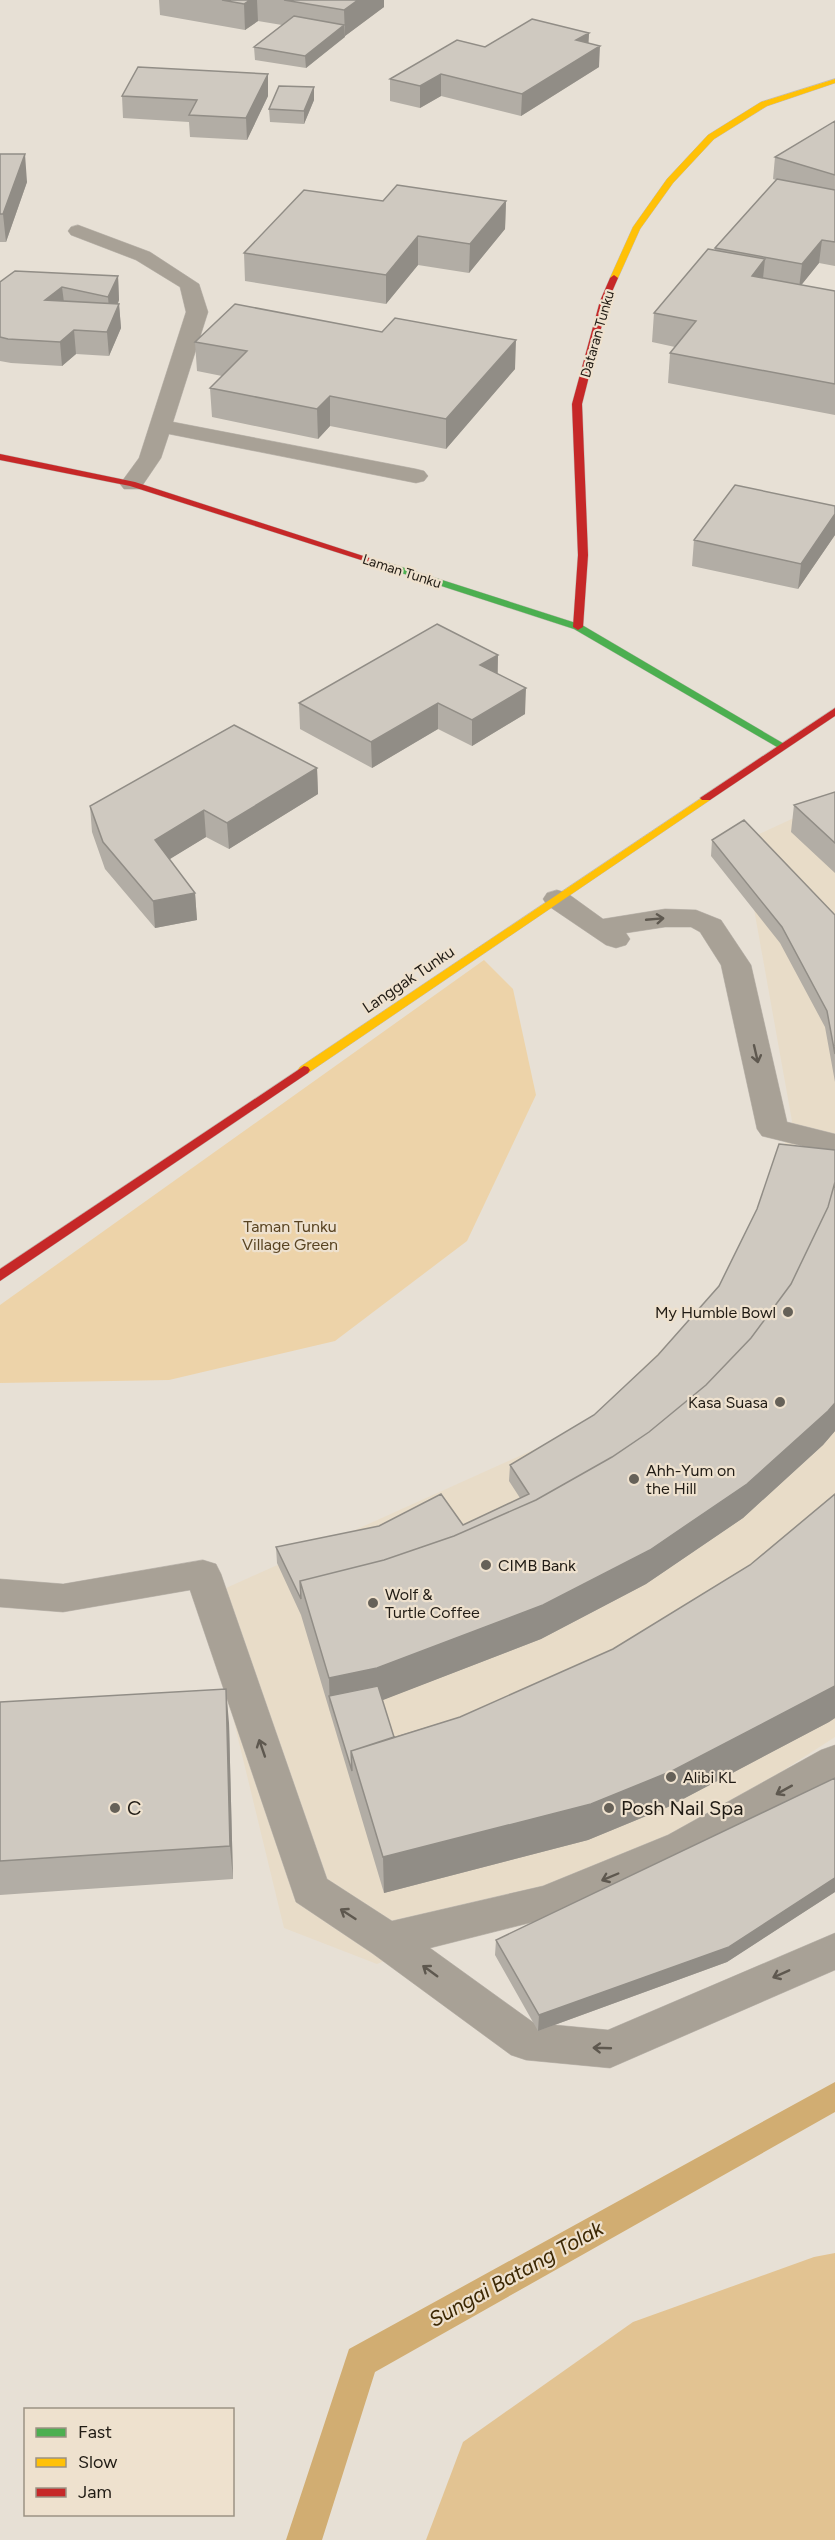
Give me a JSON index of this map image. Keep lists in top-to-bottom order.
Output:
{
  "streets": {
    "street": ["Dataran Tunku", "Laman Tunku", "Langgak Tunku"]
  },
  "crossings": [
    ["Dataran Tunku", "Laman Tunku"],
    ["Laman Tunku", "Langgak Tunku"]
  ],
  "water": ["Sungai Batang Tolak"],
  "parks": ["Taman Tunku Village Green"],
  "places": [
    "My Humble Bowl",
    "Kasa Suasa",
    "Ahh-Yum on the Hill",
    "CIMB Bank",
    "Wolf & Turtle Coffee",
    "Alibi KL",
    "C",
    "Posh Nail Spa"
  ],
  "legend": ["Fast", "Slow", "Jam"]
}
